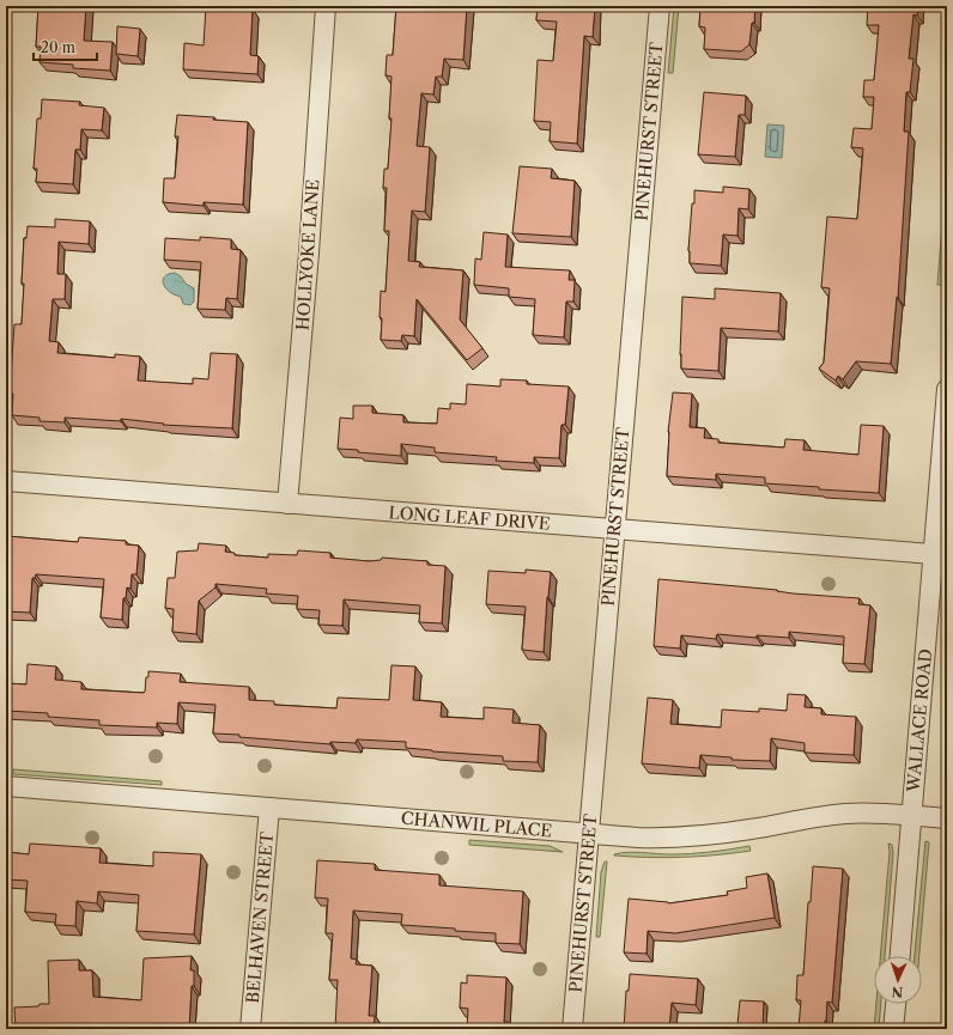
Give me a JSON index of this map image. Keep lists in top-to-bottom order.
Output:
{
  "streets": {
    "street": [
      "PINEHURST STREET",
      "HOLLYOKE LANE",
      "LONG LEAF DRIVE",
      "WALLACE ROAD",
      "CHANWIL PLACE",
      "BELHAVEN STREET"
    ]
  },
  "crossings": [
    ["PINEHURST STREET", "LONG LEAF DRIVE"],
    ["PINEHURST STREET", "CHANWIL PLACE"],
    ["HOLLYOKE LANE", "LONG LEAF DRIVE"],
    ["LONG LEAF DRIVE", "WALLACE ROAD"],
    ["WALLACE ROAD", "CHANWIL PLACE"],
    ["CHANWIL PLACE", "BELHAVEN STREET"]
  ],
  "scale_bar": "20 m",
  "north": "bottom"
}
